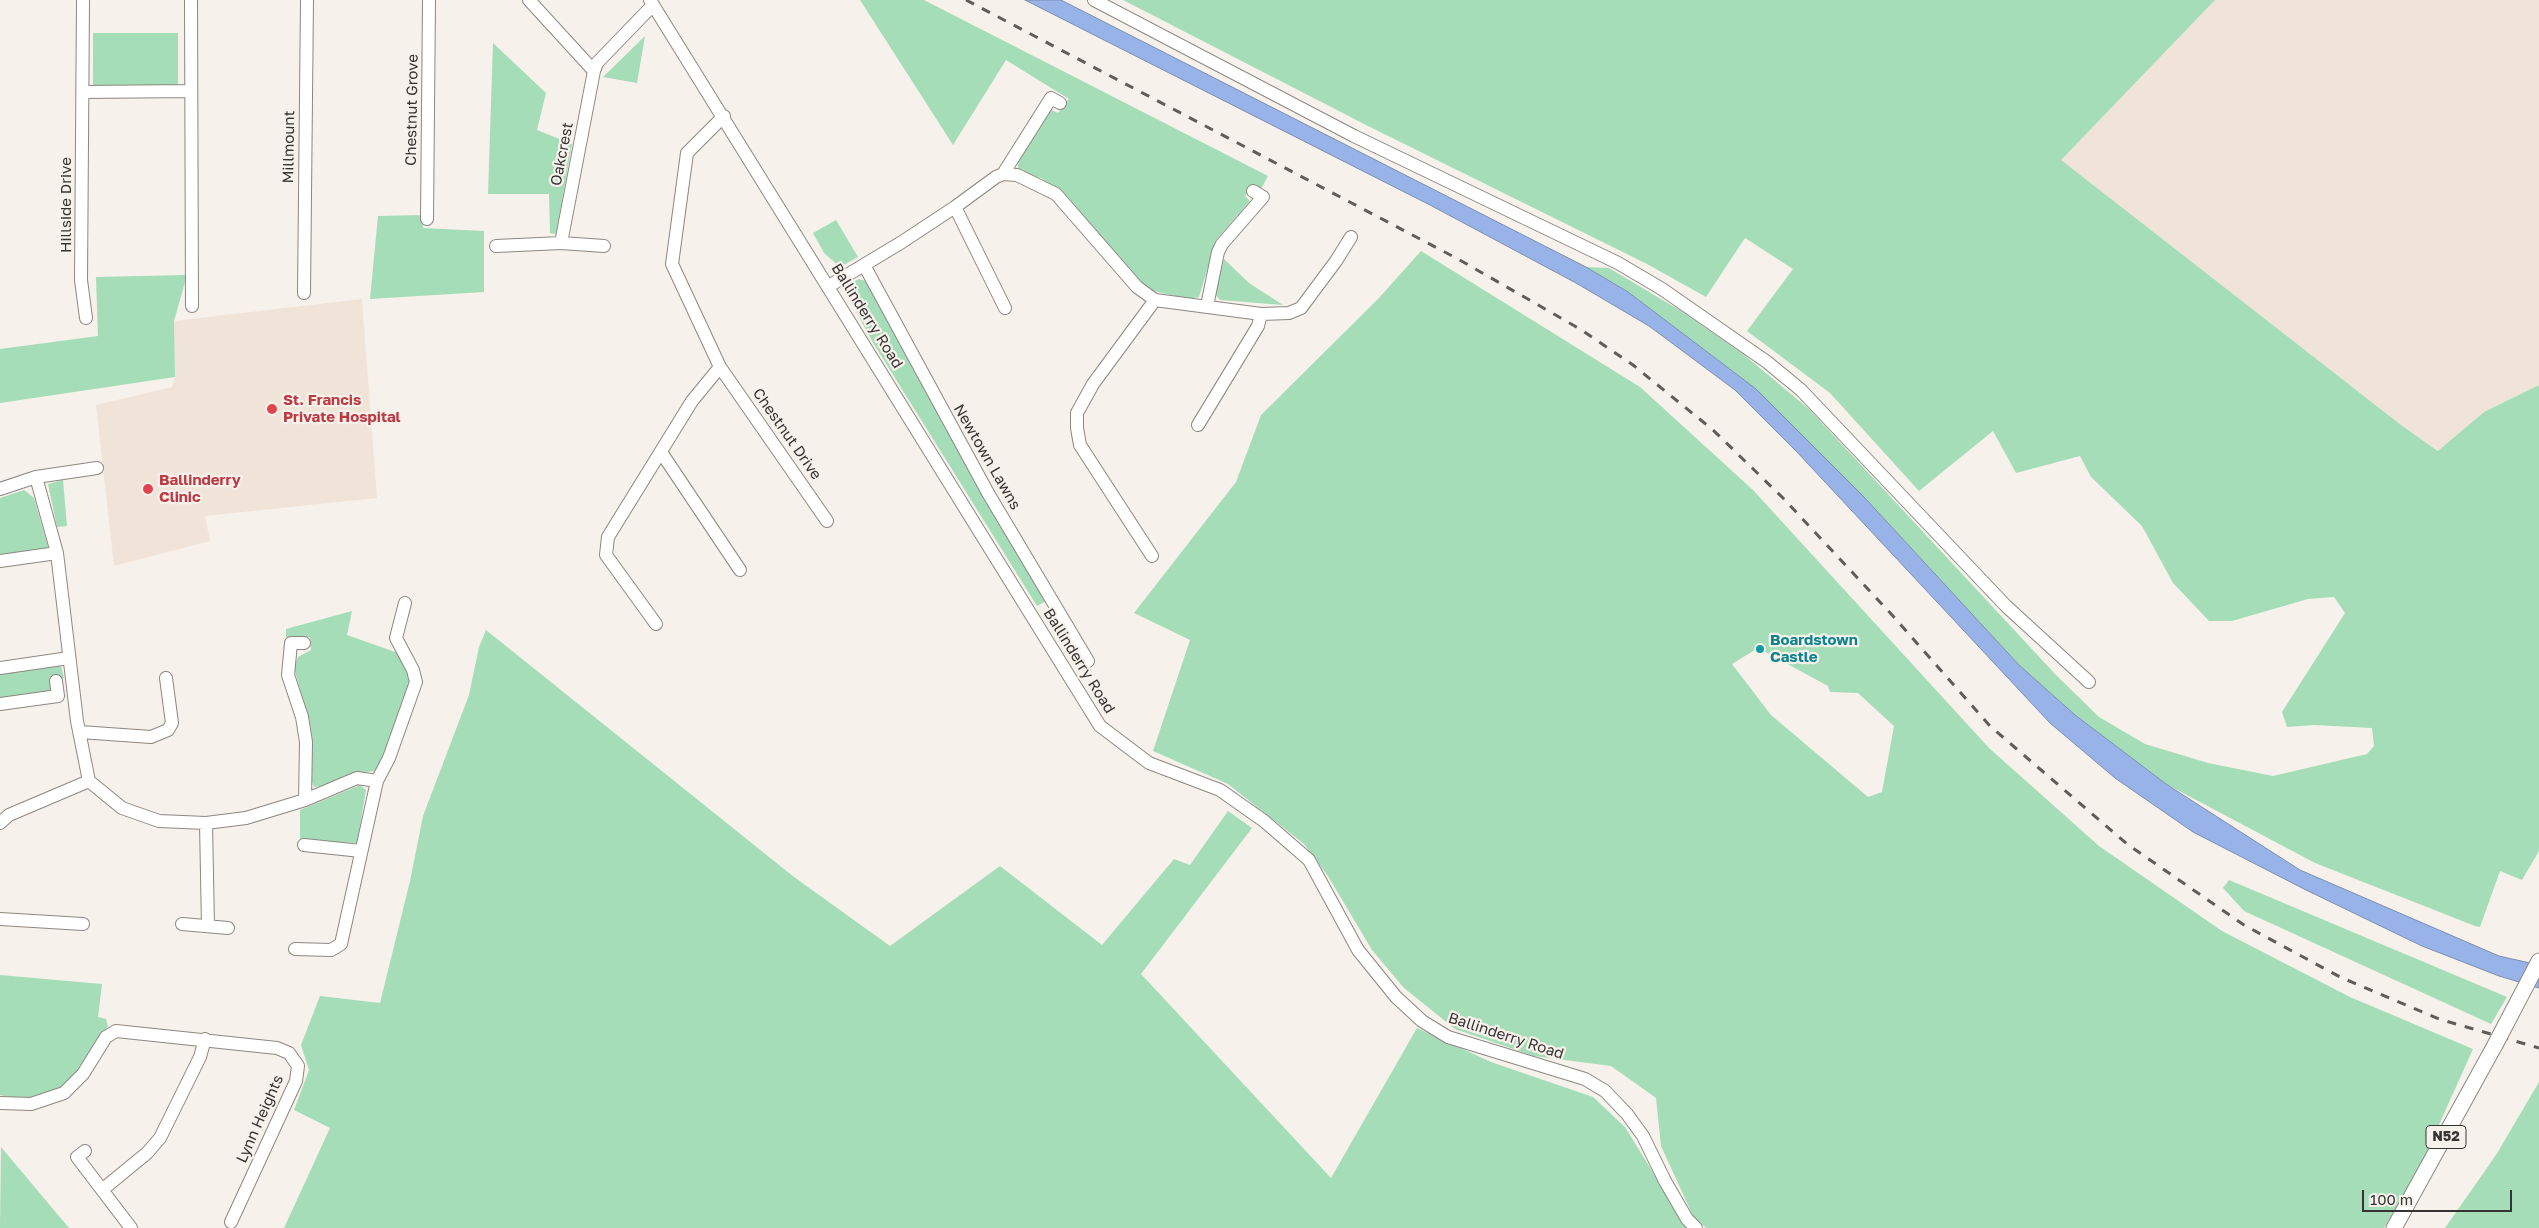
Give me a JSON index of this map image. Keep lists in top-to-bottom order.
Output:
{
  "streets": {
    "main road": ["N52"],
    "street": [
      "Chestnut Grove",
      "Millmount",
      "Oakcrest",
      "Hillside Drive",
      "Ballinderry Road",
      "Chestnut Drive",
      "Newtown Lawns",
      "Lynn Heights"
    ]
  },
  "crossings": [
    ["Oakcrest", "Ballinderry Road"],
    ["Ballinderry Road", "Chestnut Drive"]
  ],
  "places": ["St. Francis Private Hospital", "Ballinderry Clinic", "Boardstown Castle"],
  "scale_bar": "100 m"
}
